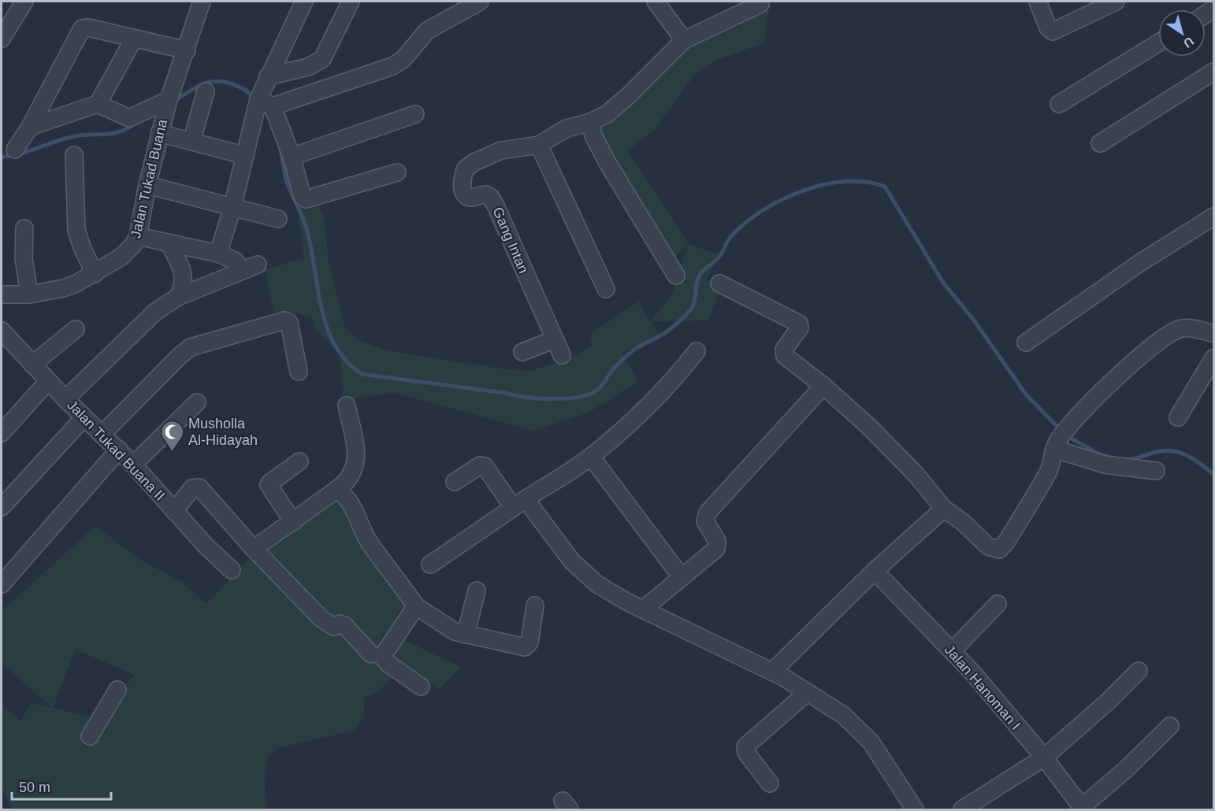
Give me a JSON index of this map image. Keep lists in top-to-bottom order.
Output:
{
  "streets": {
    "street": [
      "Jalan Tukad Buana",
      "Gang Intan",
      "Jalan Tukad Buana II",
      "Jalan Hanoman I"
    ]
  },
  "places": {
    "mosque": ["Musholla Al-Hidayah"]
  },
  "scale_bar": "50 m",
  "north": "bottom right"
}
